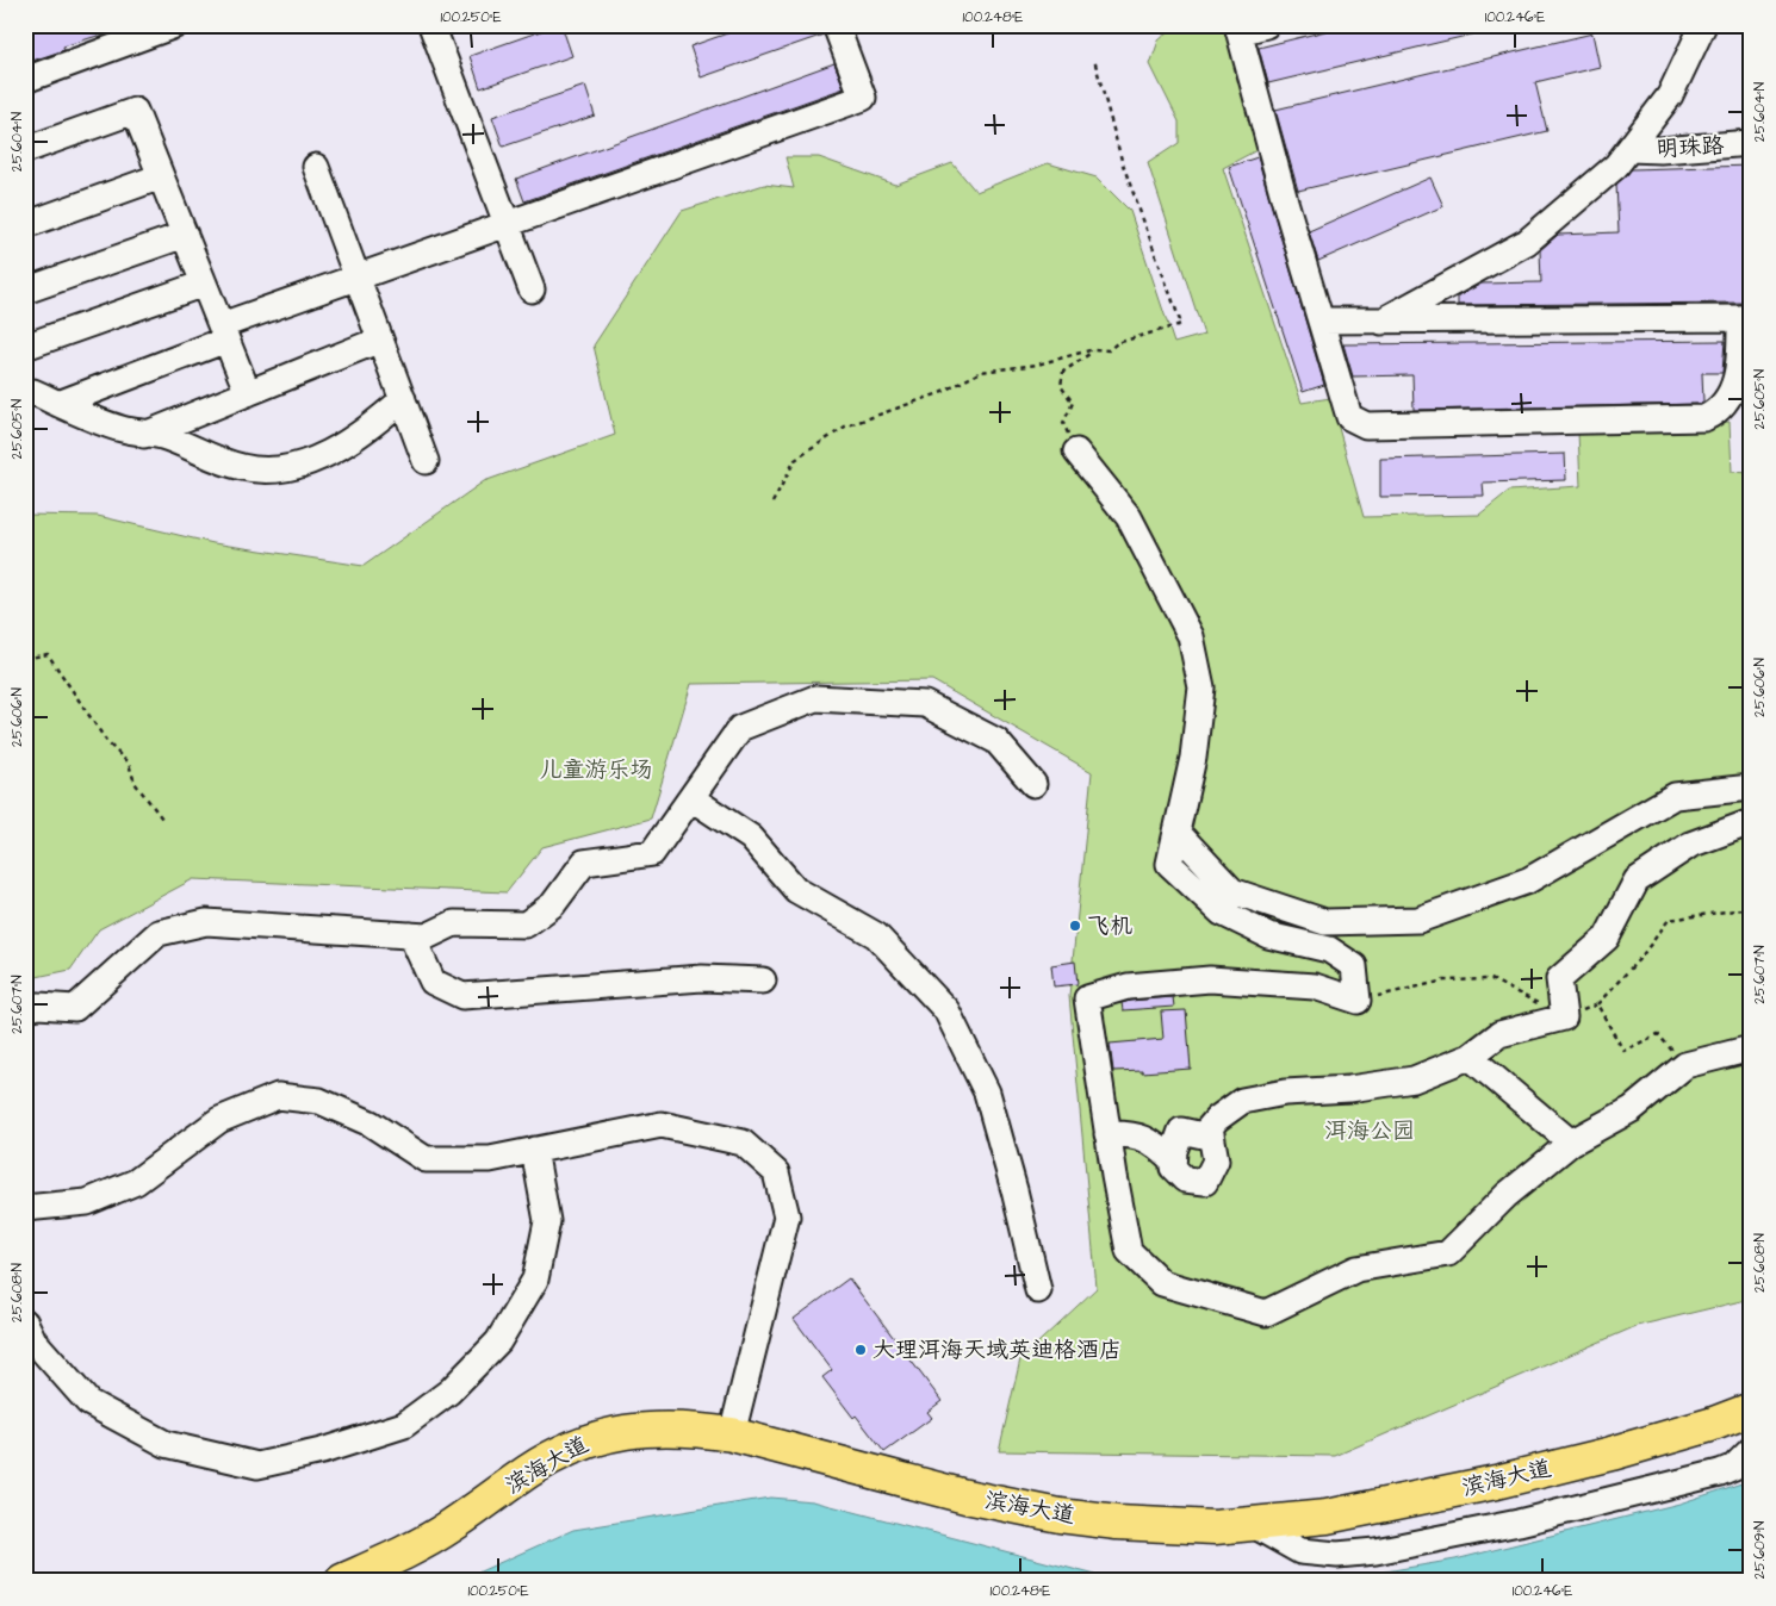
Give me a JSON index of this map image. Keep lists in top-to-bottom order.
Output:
{
  "streets": {
    "main road": ["滨海大道"],
    "street": ["明珠路"]
  },
  "parks": ["儿童游乐场", "洱海公园"],
  "places": ["飞机", "大理洱海天域英迪格酒店"],
  "coordinates": [
    "100.250°E",
    "100.248°E",
    "100.246°E",
    "25.604°N",
    "25.605°N",
    "25.606°N",
    "25.607°N",
    "25.608°N",
    "25.609°N"
  ]
}
